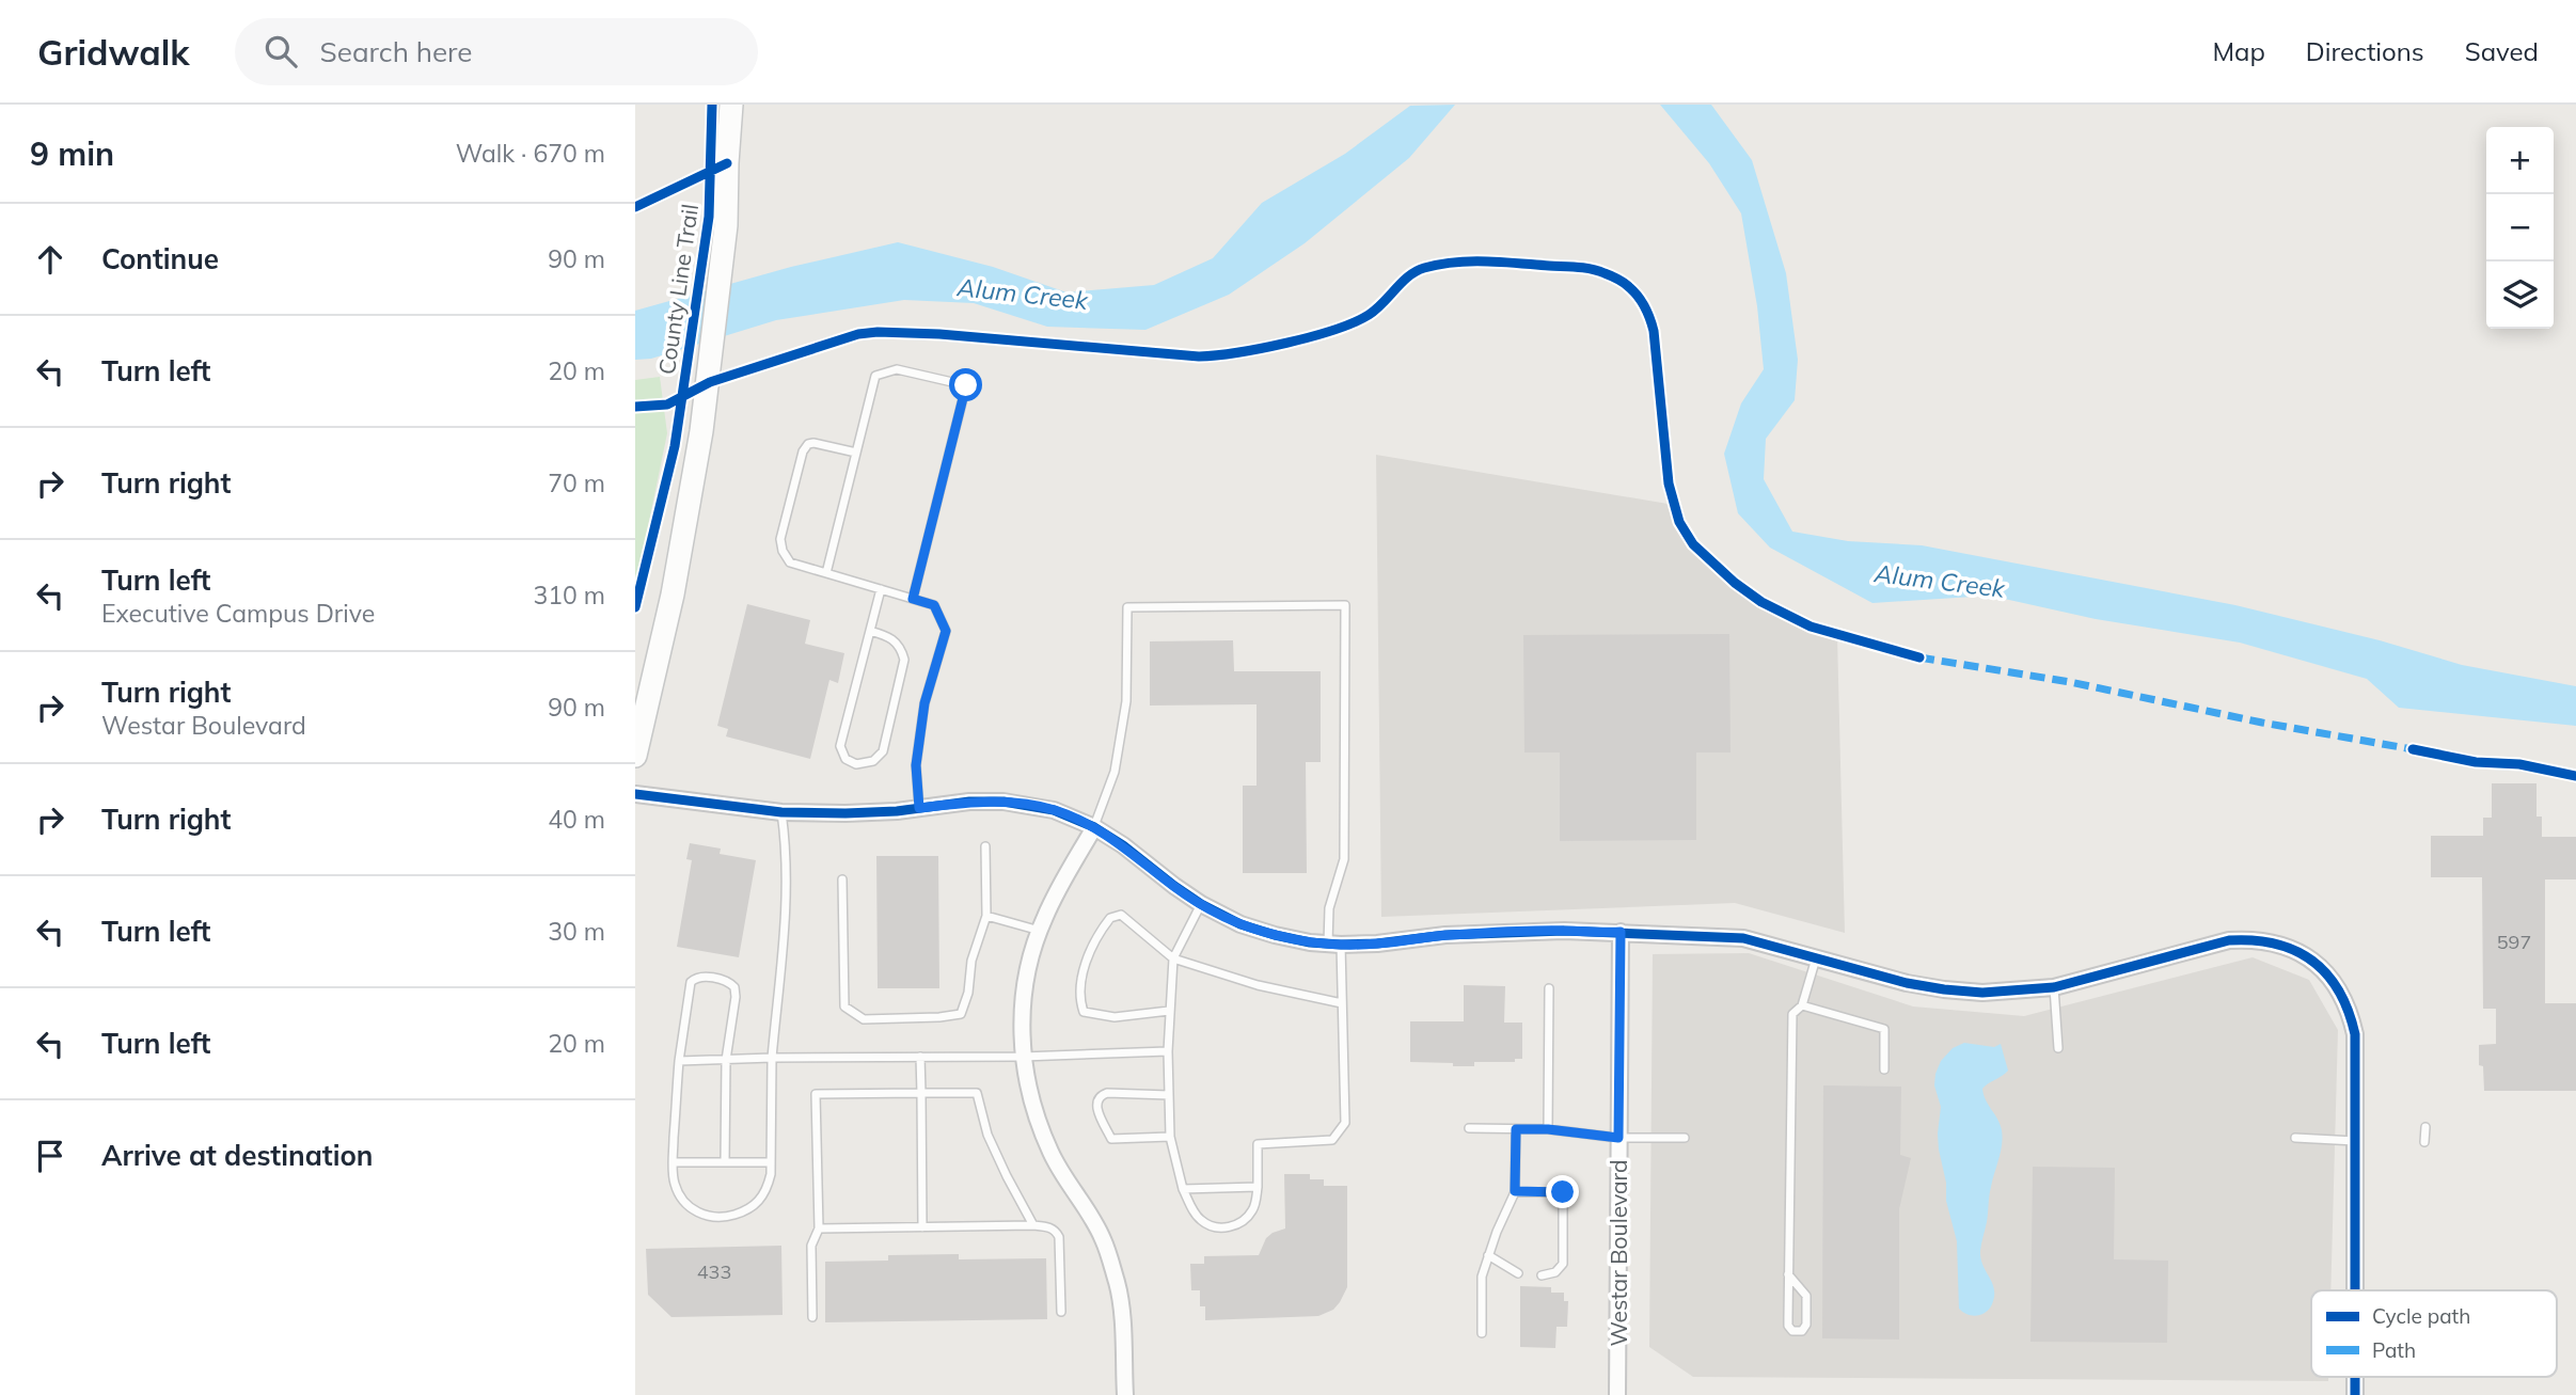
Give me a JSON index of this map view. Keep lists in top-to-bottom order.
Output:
{
  "streets": {
    "street": ["Westar Boulevard"],
    "cycle path": ["County Line Trail"]
  },
  "water": ["Alum Creek"],
  "house_numbers": ["597", "433"],
  "legend": ["Cycle path", "Path"],
  "page": {
    "header": "Gridwalk",
    "search": "Search here",
    "nav": ["Map", "Directions", "Saved"],
    "heading": ["9 min", "Walk · 670 m"],
    "map_buttons": ["+", "−"],
    "list": [
      ["Continue", "90 m"],
      ["Turn left", "20 m"],
      ["Turn right", "70 m"],
      ["Turn left", "Executive Campus Drive", "310 m"],
      ["Turn right", "Westar Boulevard", "90 m"],
      ["Turn right", "40 m"],
      ["Turn left", "30 m"],
      ["Turn left", "20 m"],
      "Arrive at destination"
    ]
  }
}
